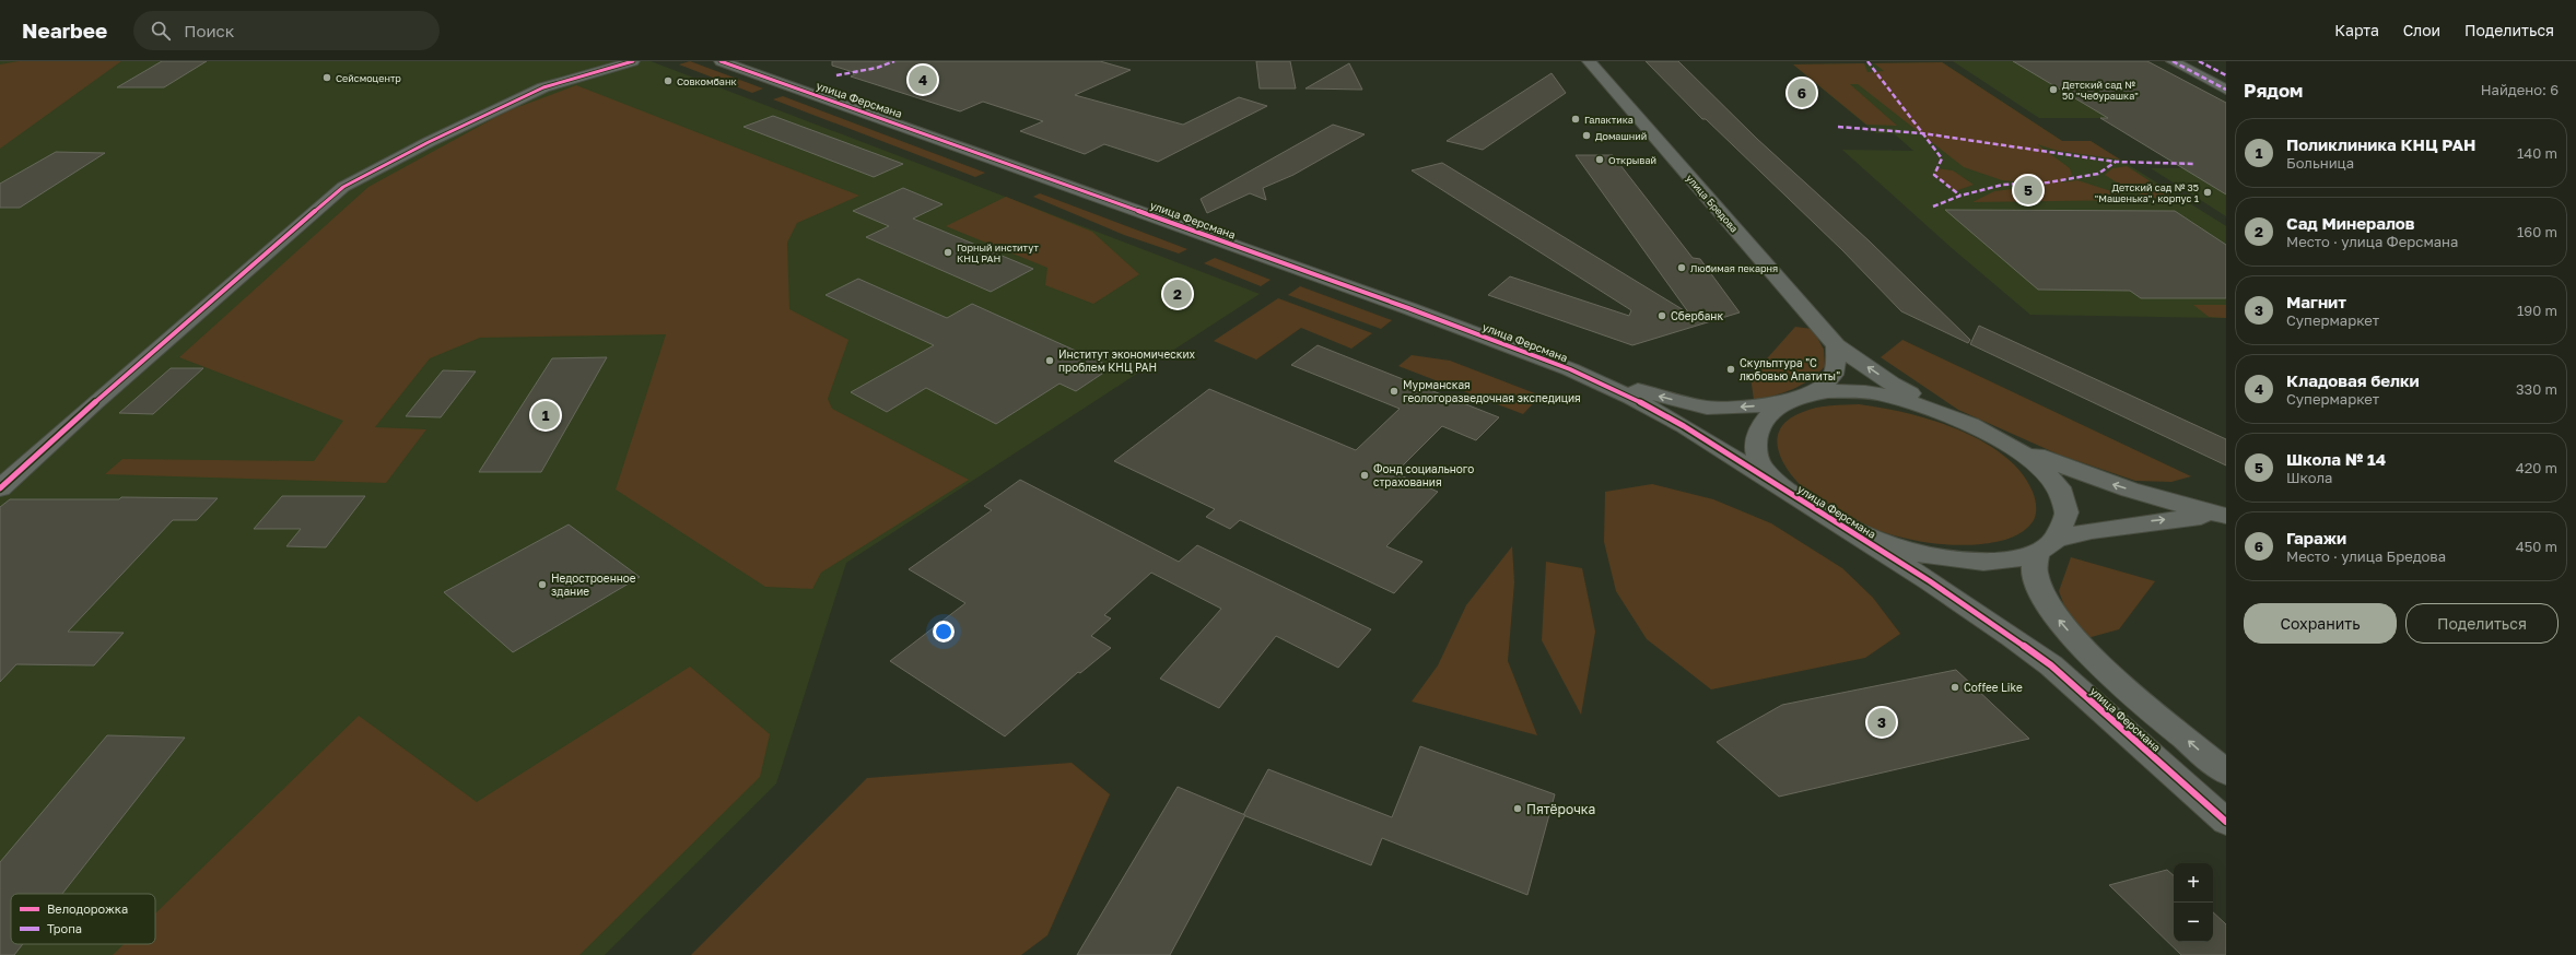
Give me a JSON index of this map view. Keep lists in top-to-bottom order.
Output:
{
  "streets": {
    "street": ["улица Ферсмана", "улица Бредова"]
  },
  "crossings": [
    ["улица Ферсмана", "улица Бредова"]
  ],
  "places": [
    "Сейсмоцентр",
    "Совкомбанк",
    "Детский сад № 50 \"Чебурашка\"",
    "Галактика",
    "Домашний",
    "Открывай",
    "Детский сад № 35 \"Машенька\", корпус 1",
    "Горный институт КНЦ РАН",
    "Любимая пекарня",
    "Сбербанк",
    "Институт экономических проблем КНЦ РАН",
    "Скульптура \"С любовью Апатиты\"",
    "Мурманская геологоразведочная экспедиция",
    "Фонд социального страхования",
    "Недостроенное здание",
    "Coffee Like",
    "Пятёрочка"
  ],
  "legend": ["Велодорожка", "Тропа"],
  "page": {
    "header": "Nearbee",
    "search": "Поиск",
    "nav": ["Карта", "Слои", "Поделиться"],
    "heading": ["Рядом", "Найдено: 6"],
    "pins": [
      "4",
      "6",
      "5",
      "2",
      "1",
      "3"
    ],
    "list": [
      {
        "mark": "1",
        "name": "Поликлиника КНЦ РАН",
        "note": "Больница",
        "value": "140 m"
      },
      {
        "mark": "2",
        "name": "Сад Минералов",
        "note": "Место · улица Ферсмана",
        "value": "160 m"
      },
      {
        "mark": "3",
        "name": "Магнит",
        "note": "Супермаркет",
        "value": "190 m"
      },
      {
        "mark": "4",
        "name": "Кладовая белки",
        "note": "Супермаркет",
        "value": "330 m"
      },
      {
        "mark": "5",
        "name": "Школа № 14",
        "note": "Школа",
        "value": "420 m"
      },
      {
        "mark": "6",
        "name": "Гаражи",
        "note": "Место · улица Бредова",
        "value": "450 m"
      }
    ],
    "buttons": ["Сохранить", "Поделиться"],
    "map_buttons": ["+", "−"]
  }
}
